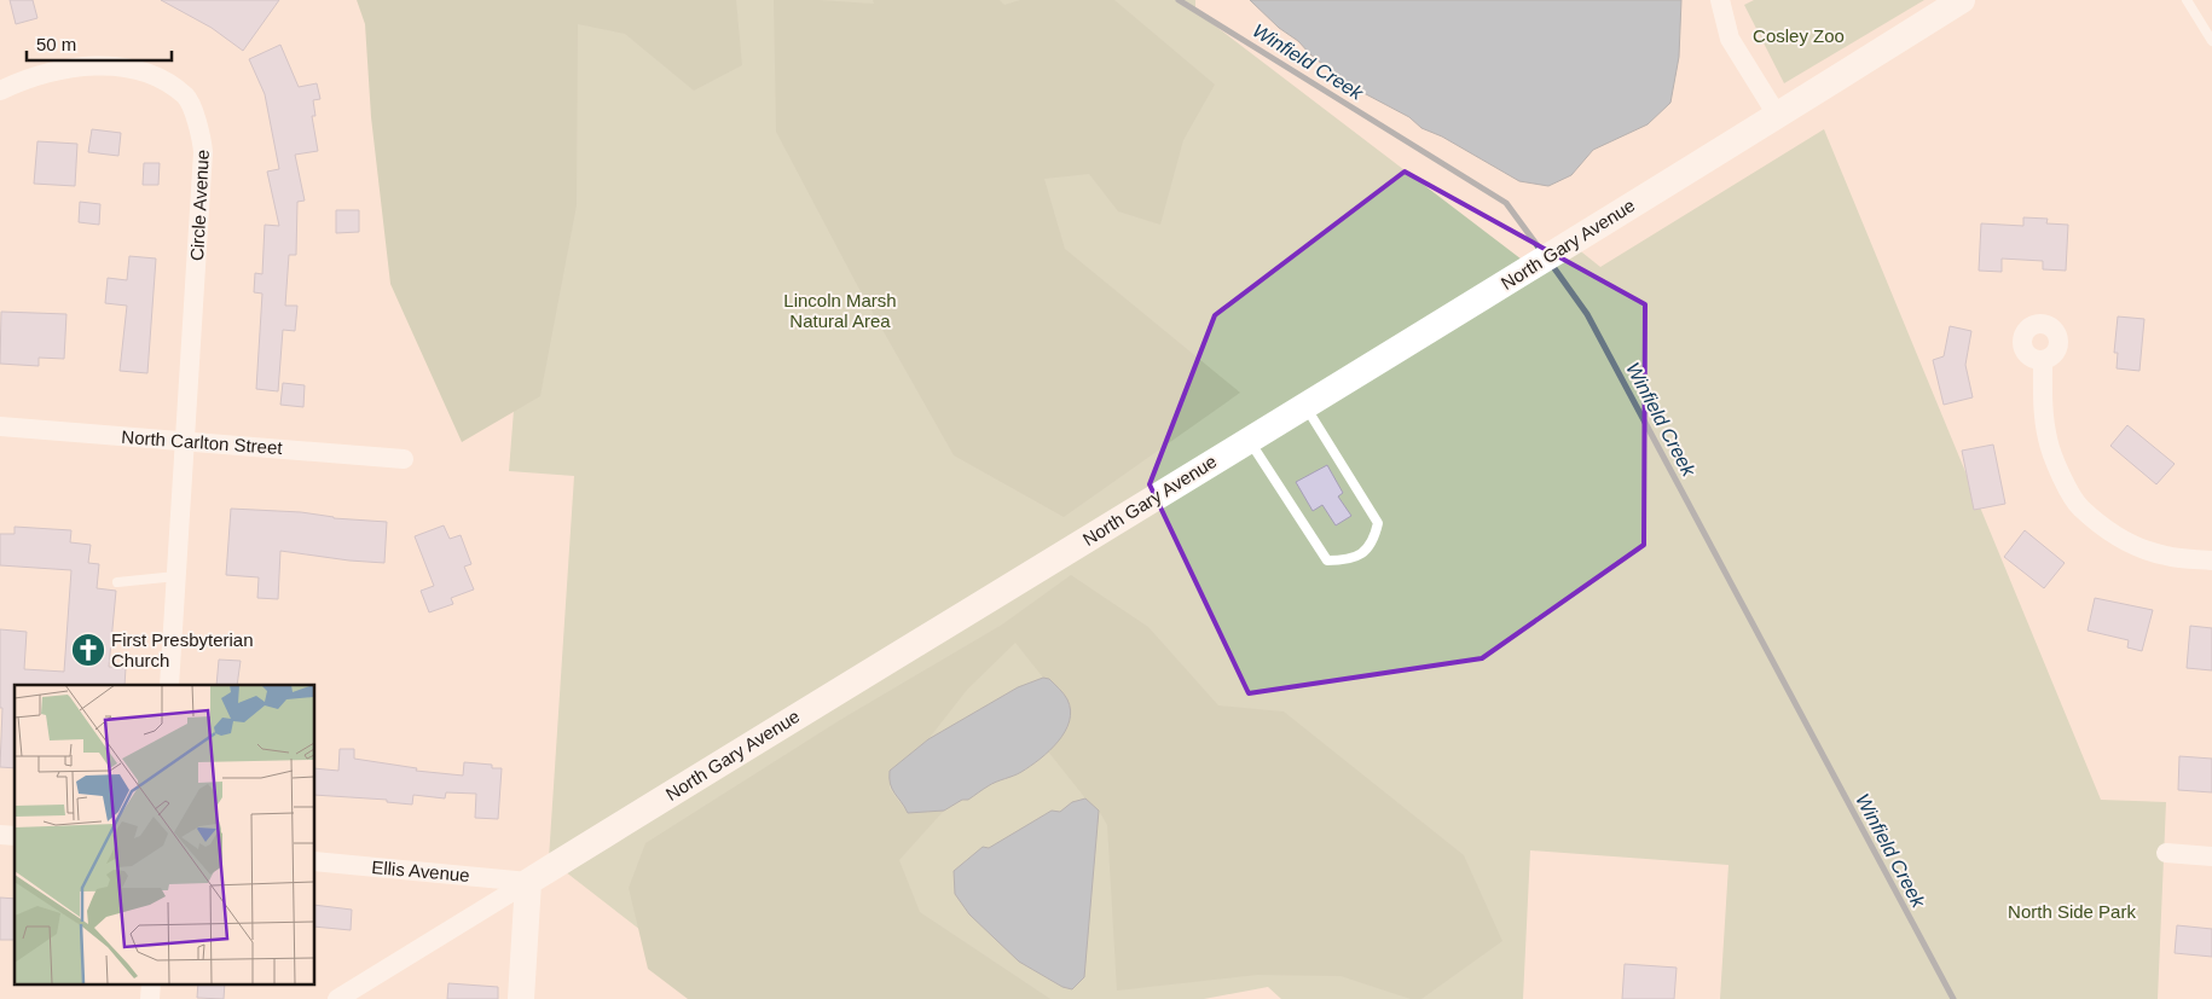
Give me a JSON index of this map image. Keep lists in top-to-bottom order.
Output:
{
  "streets": {
    "street": [
      "Circle Avenue",
      "North Gary Avenue",
      "North Carlton Street",
      "Ellis Avenue"
    ]
  },
  "crossings": [
    ["Circle Avenue", "North Carlton Street"],
    ["North Gary Avenue", "Ellis Avenue"]
  ],
  "water": ["Winfield Creek"],
  "parks": ["Cosley Zoo", "Lincoln Marsh Natural Area", "North Side Park"],
  "places": {
    "church": ["First Presbyterian Church"]
  },
  "scale_bar": "50 m"
}
